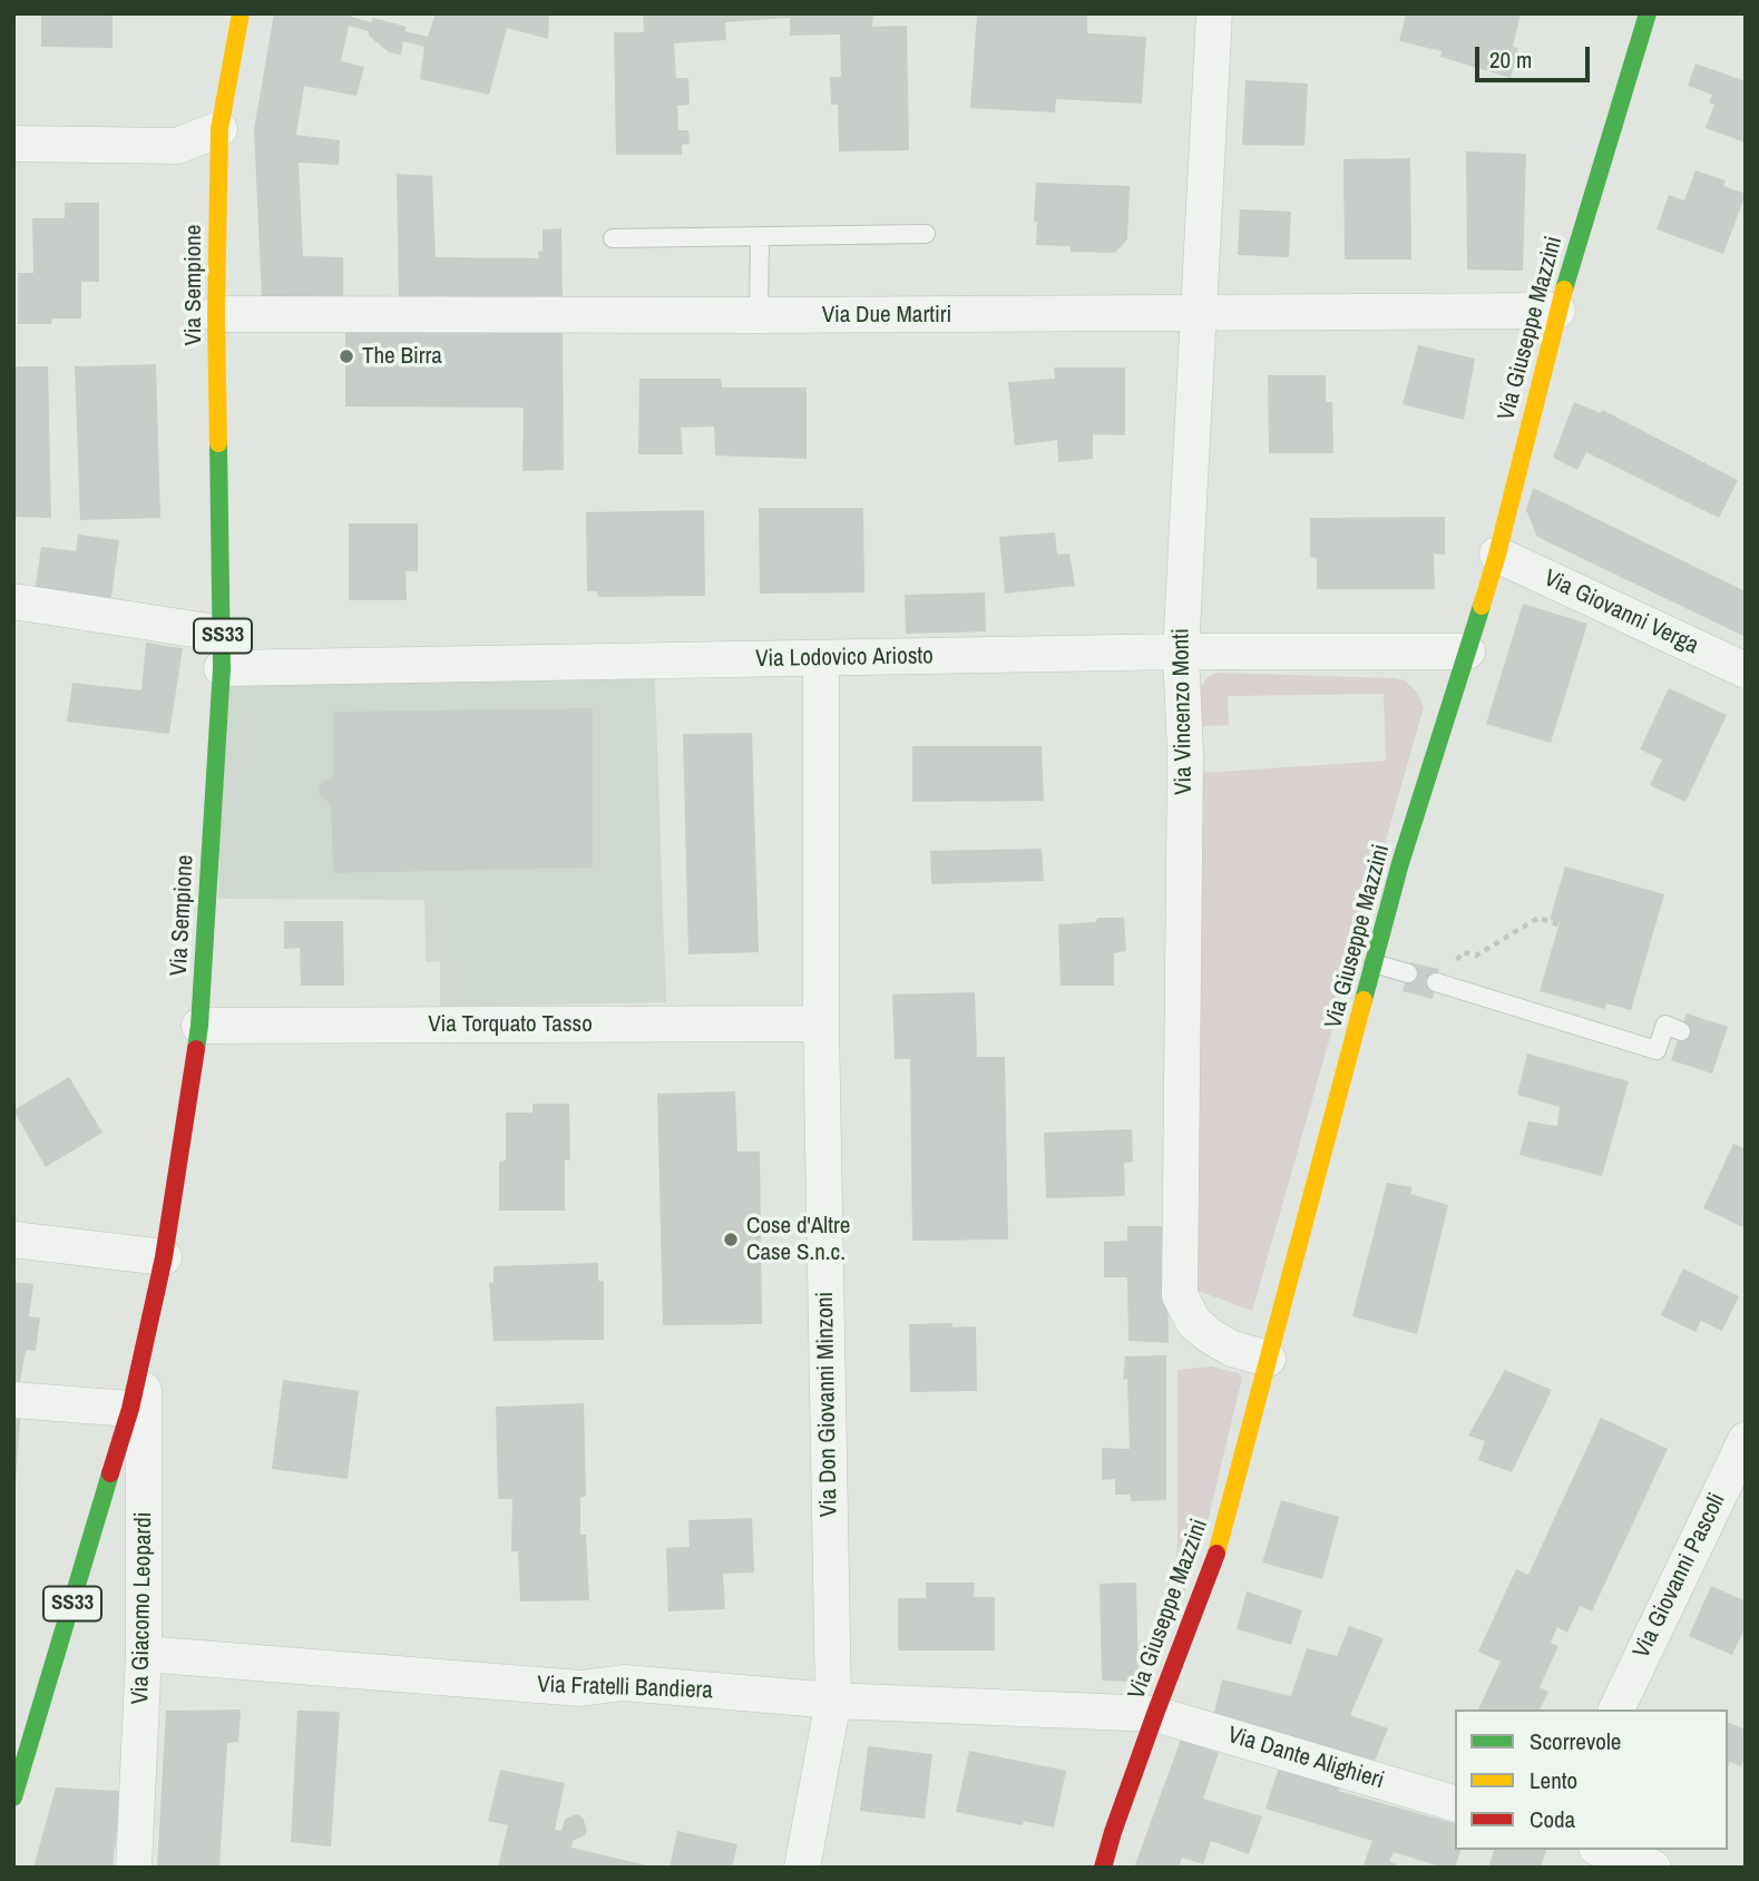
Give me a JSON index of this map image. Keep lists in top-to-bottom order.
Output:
{
  "streets": {
    "street": [
      "Via Sempione",
      "Via Due Martiri",
      "Via Giuseppe Mazzini",
      "Via Giovanni Verga",
      "SS33",
      "Via Lodovico Ariosto",
      "Via Vincenzo Monti",
      "Via Torquato Tasso",
      "Via Don Giovanni Minzoni",
      "Via Giovanni Pascoli",
      "Via Giacomo Leopardi",
      "Via Fratelli Bandiera",
      "Via Dante Alighieri"
    ]
  },
  "crossings": [
    ["Via Sempione", "Via Due Martiri"],
    ["Via Sempione", "Via Lodovico Ariosto"],
    ["Via Sempione", "Via Torquato Tasso"],
    ["Via Sempione", "Via Giacomo Leopardi"],
    ["Via Due Martiri", "Via Giuseppe Mazzini"],
    ["Via Due Martiri", "Via Vincenzo Monti"],
    ["Via Giuseppe Mazzini", "Via Giovanni Verga"],
    ["Via Giuseppe Mazzini", "Via Lodovico Ariosto"],
    ["Via Giuseppe Mazzini", "Via Vincenzo Monti"],
    ["Via Giuseppe Mazzini", "Via Fratelli Bandiera"],
    ["Via Giuseppe Mazzini", "Via Dante Alighieri"],
    ["Via Lodovico Ariosto", "Via Vincenzo Monti"],
    ["Via Lodovico Ariosto", "Via Don Giovanni Minzoni"],
    ["Via Torquato Tasso", "Via Don Giovanni Minzoni"],
    ["Via Don Giovanni Minzoni", "Via Fratelli Bandiera"],
    ["Via Giacomo Leopardi", "Via Fratelli Bandiera"],
    ["Via Fratelli Bandiera", "Via Dante Alighieri"]
  ],
  "places": ["The Birra", "Cose d'Altre Case S.n.c."],
  "legend": ["Scorrevole", "Lento", "Coda"],
  "scale_bar": "20 m"
}
